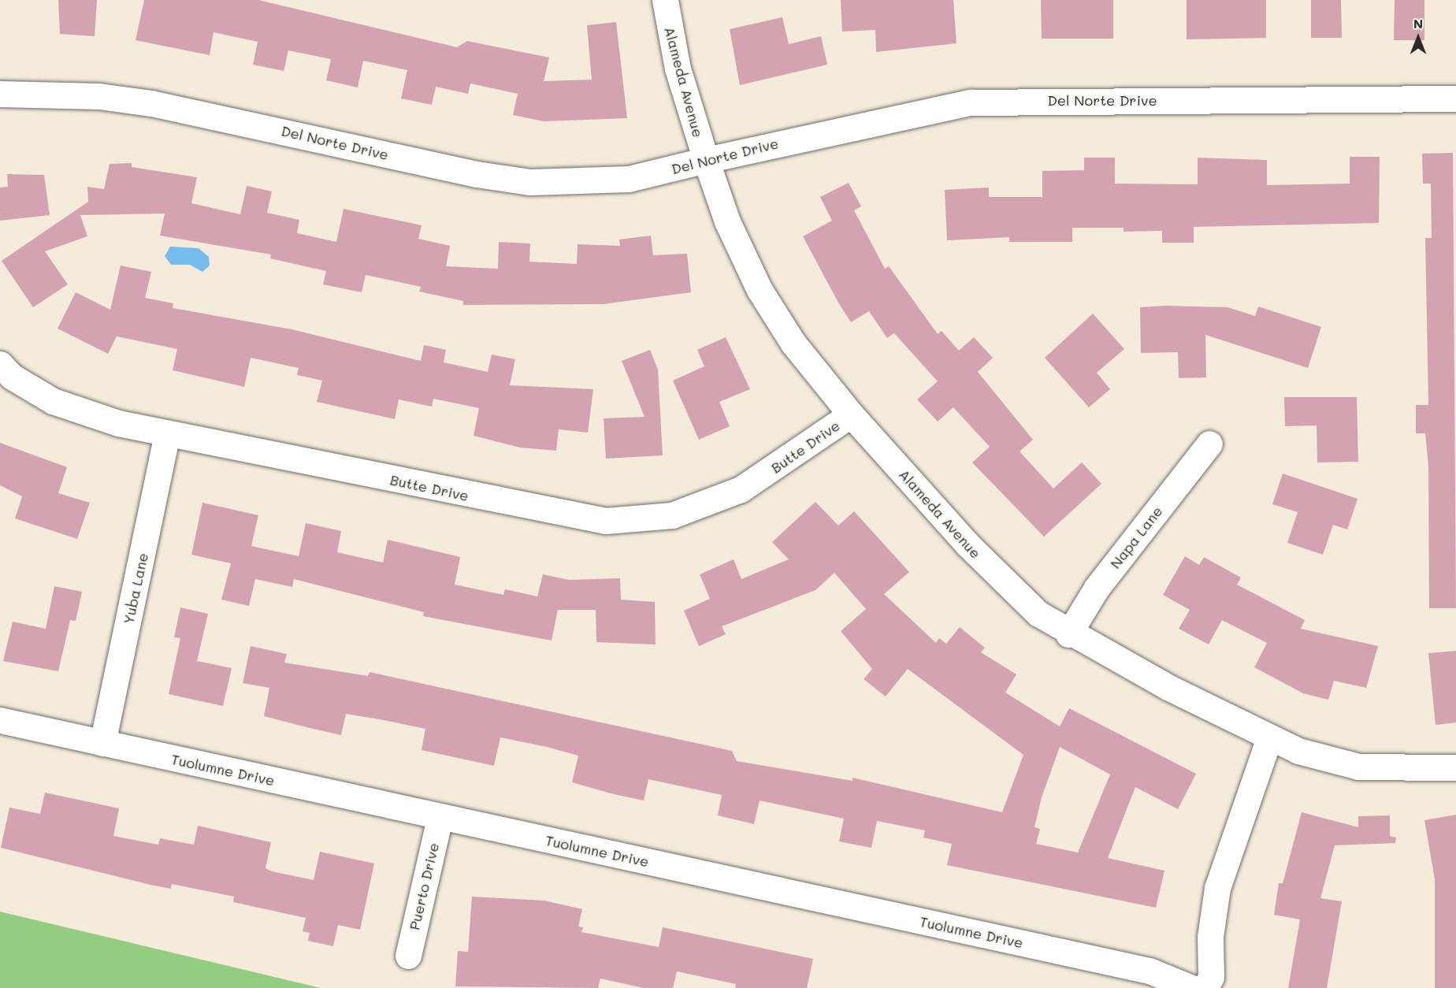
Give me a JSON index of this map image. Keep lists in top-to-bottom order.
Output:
{
  "streets": {
    "street": [
      "Alameda Avenue",
      "Del Norte Drive",
      "Butte Drive",
      "Napa Lane",
      "Yuba Lane",
      "Tuolumne Drive",
      "Puerto Drive"
    ]
  },
  "crossings": [
    ["Alameda Avenue", "Del Norte Drive"],
    ["Alameda Avenue", "Butte Drive"],
    ["Alameda Avenue", "Napa Lane"],
    ["Butte Drive", "Yuba Lane"],
    ["Yuba Lane", "Tuolumne Drive"],
    ["Tuolumne Drive", "Puerto Drive"]
  ],
  "north": "top"
}
